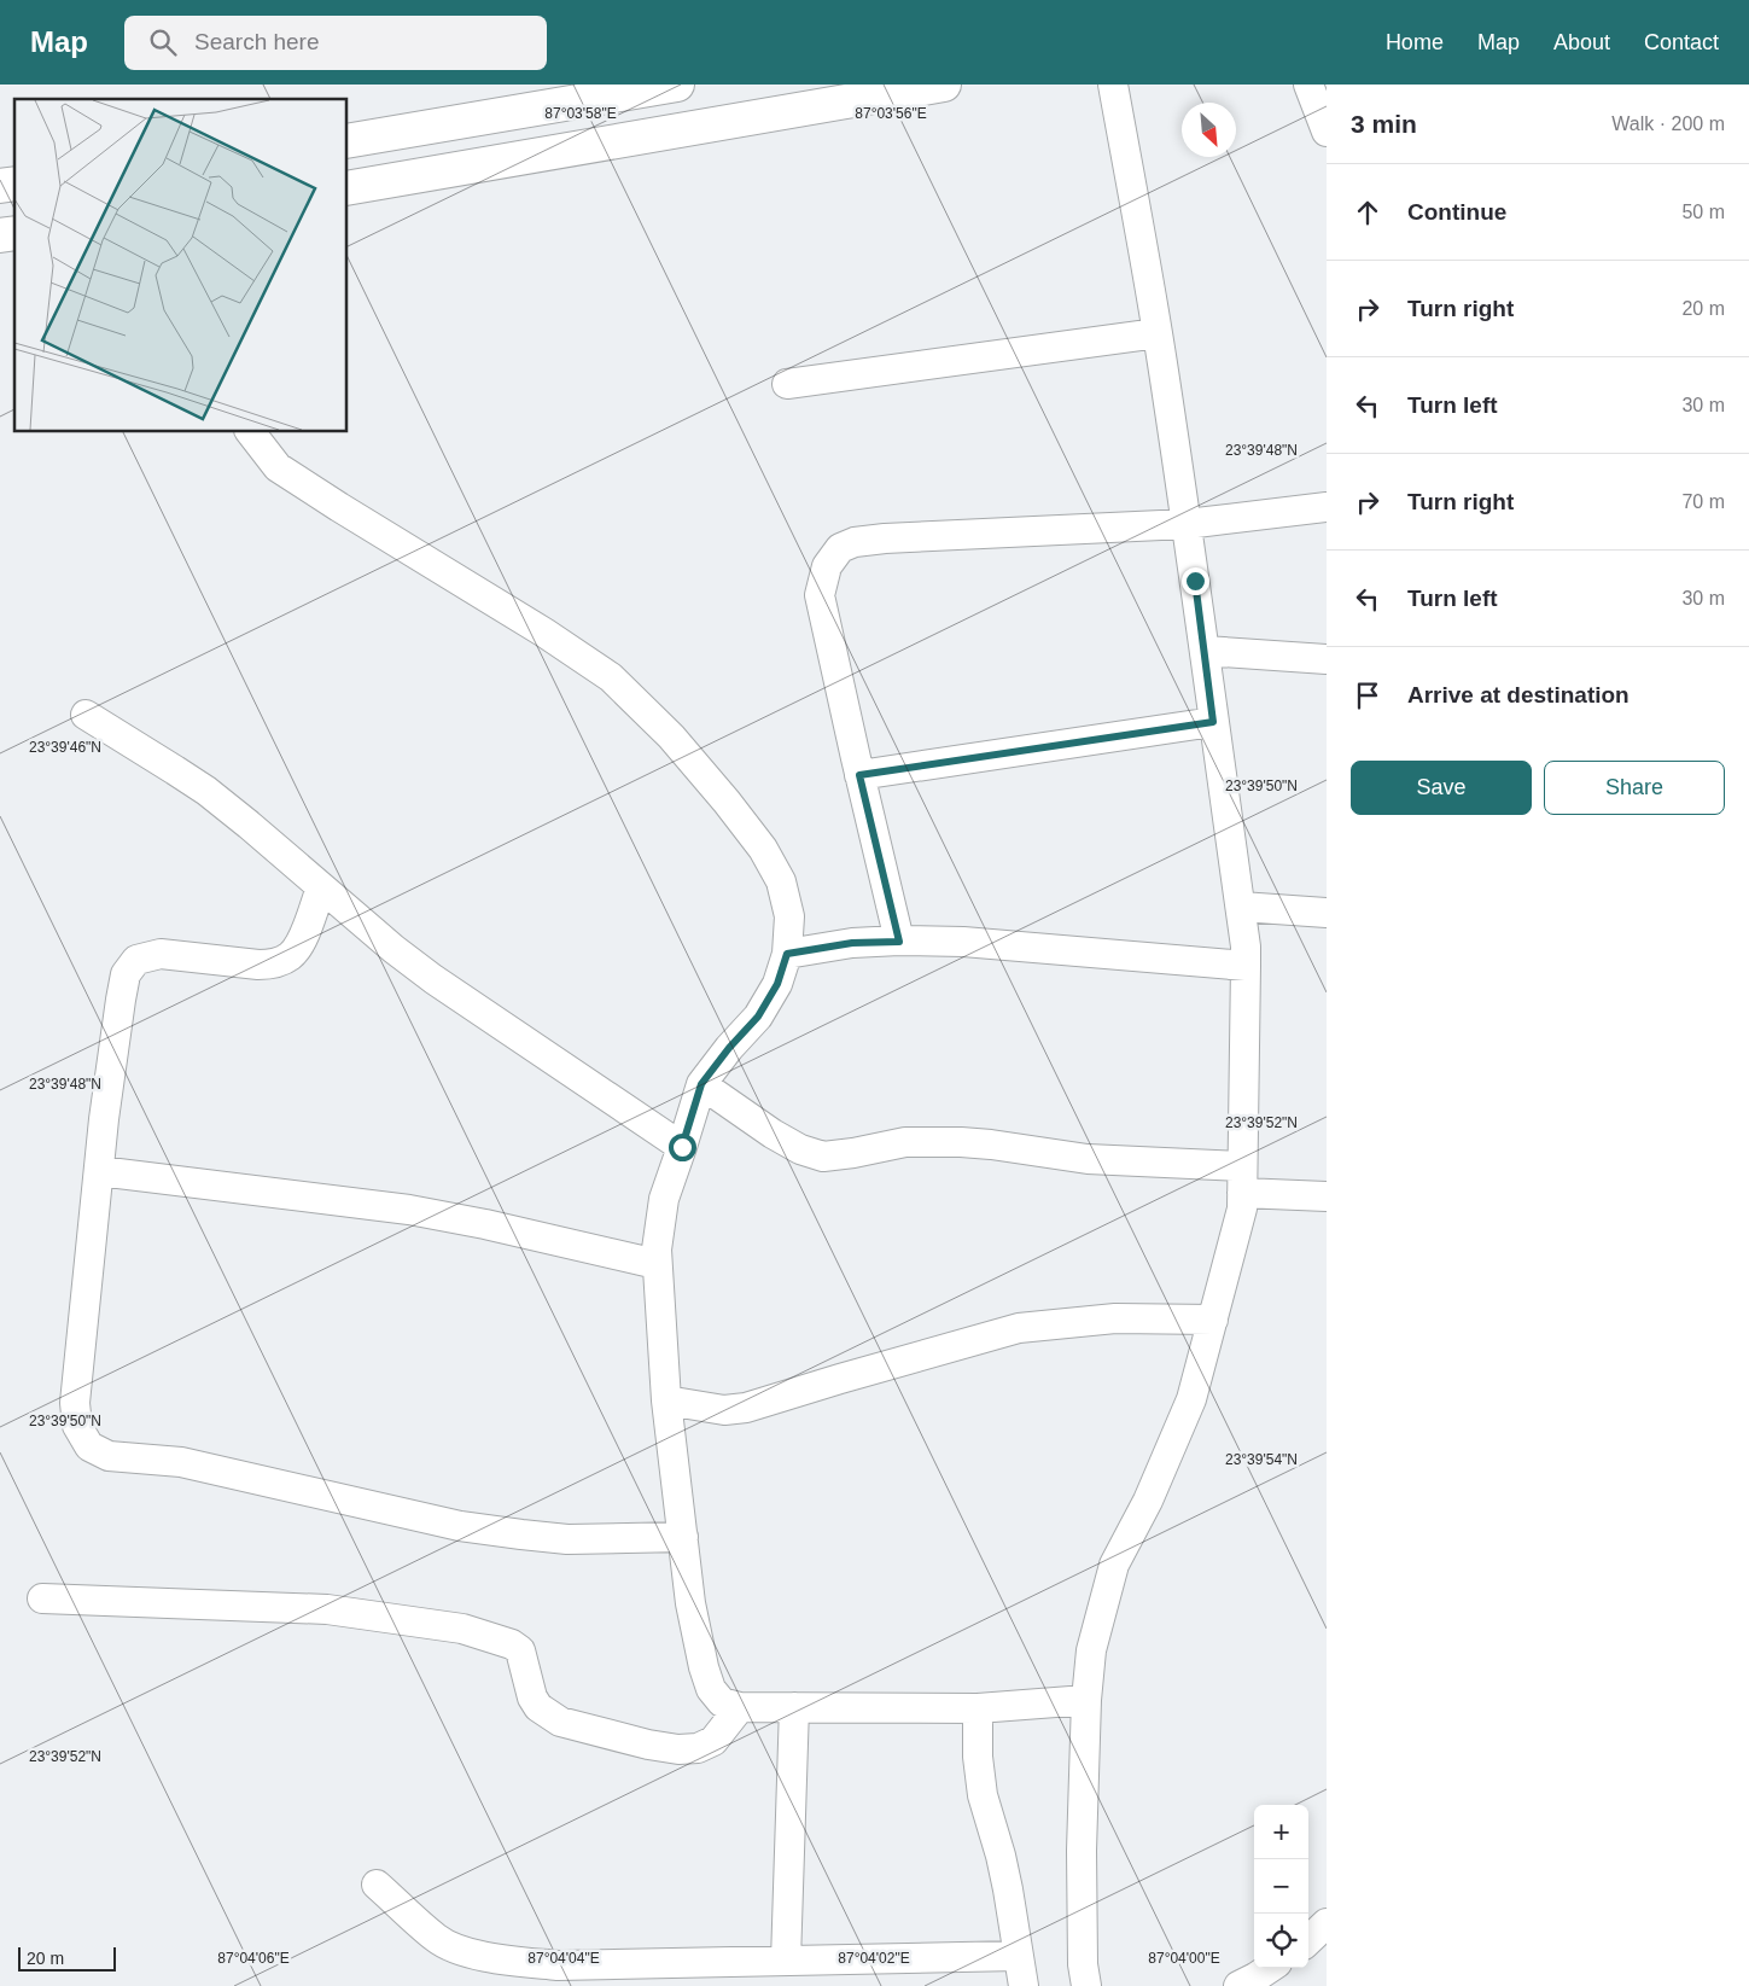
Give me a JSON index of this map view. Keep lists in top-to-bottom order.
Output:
{
  "scale_bar": "20 m",
  "north": "bottom right",
  "page": {
    "header": "Map",
    "search": "Search here",
    "nav": [
      "Home",
      "Map",
      "About",
      "Contact"
    ],
    "heading": ["3 min", "Walk · 200 m"],
    "list": [
      ["Continue", "50 m"],
      ["Turn right", "20 m"],
      ["Turn left", "30 m"],
      ["Turn right", "70 m"],
      ["Turn left", "30 m"],
      "Arrive at destination"
    ],
    "buttons": ["Save", "Share"],
    "map_buttons": ["+", "−"],
    "scale": "20 m"
  },
  "coordinates": [
    "87°03'56\"E",
    "87°03'58\"E",
    "23°39'48\"N",
    "23°39'46\"N",
    "23°39'50\"N",
    "23°39'52\"N",
    "23°39'54\"N",
    "87°04'06\"E",
    "87°04'04\"E",
    "87°04'02\"E",
    "87°04'00\"E"
  ]
}
